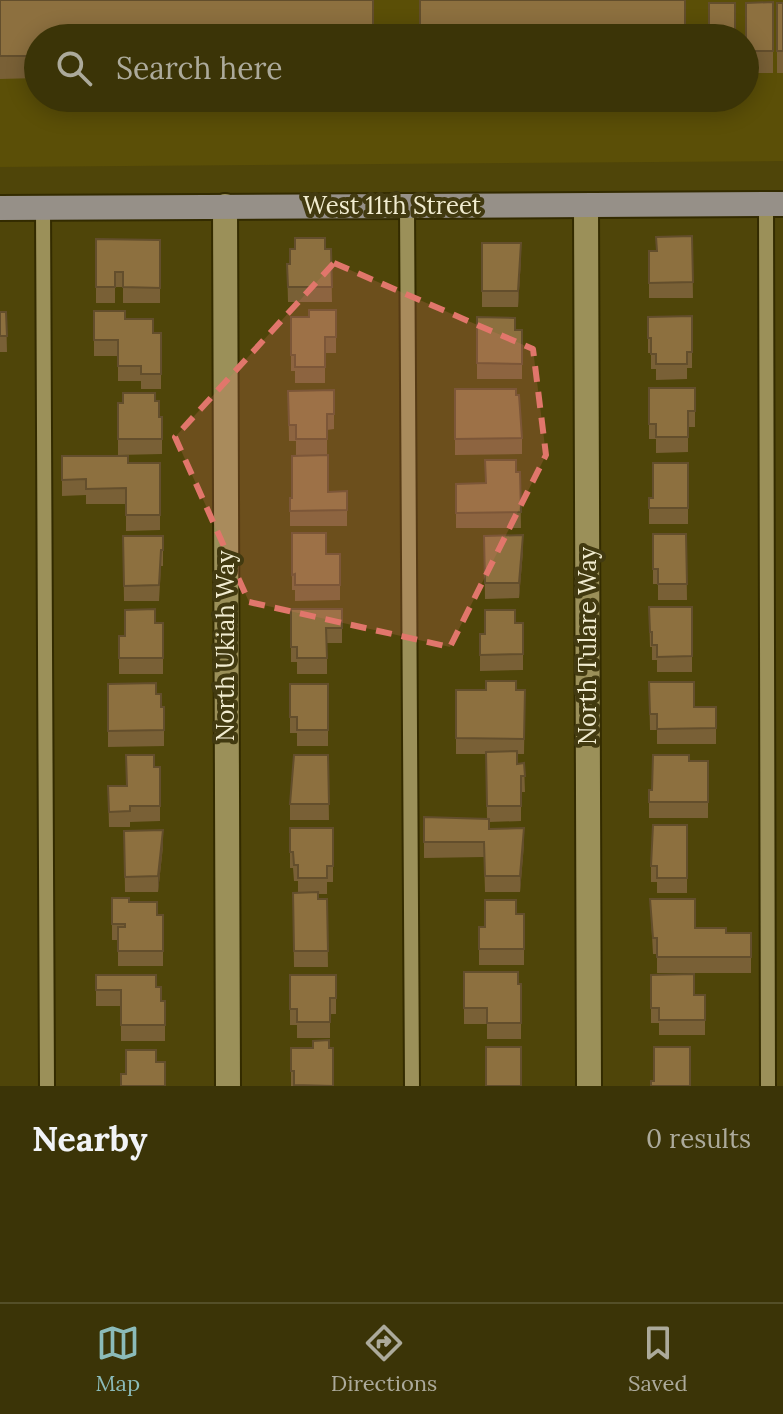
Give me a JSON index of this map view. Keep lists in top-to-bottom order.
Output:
{
  "streets": {
    "street": ["West 11th Street", "North Ukiah Way", "North Tulare Way"]
  },
  "crossings": [
    ["West 11th Street", "North Ukiah Way"],
    ["West 11th Street", "North Tulare Way"]
  ],
  "page": {
    "search": "Search here",
    "heading": ["Nearby", "0 results"],
    "nav": ["Map", "Directions", "Saved"]
  }
}
